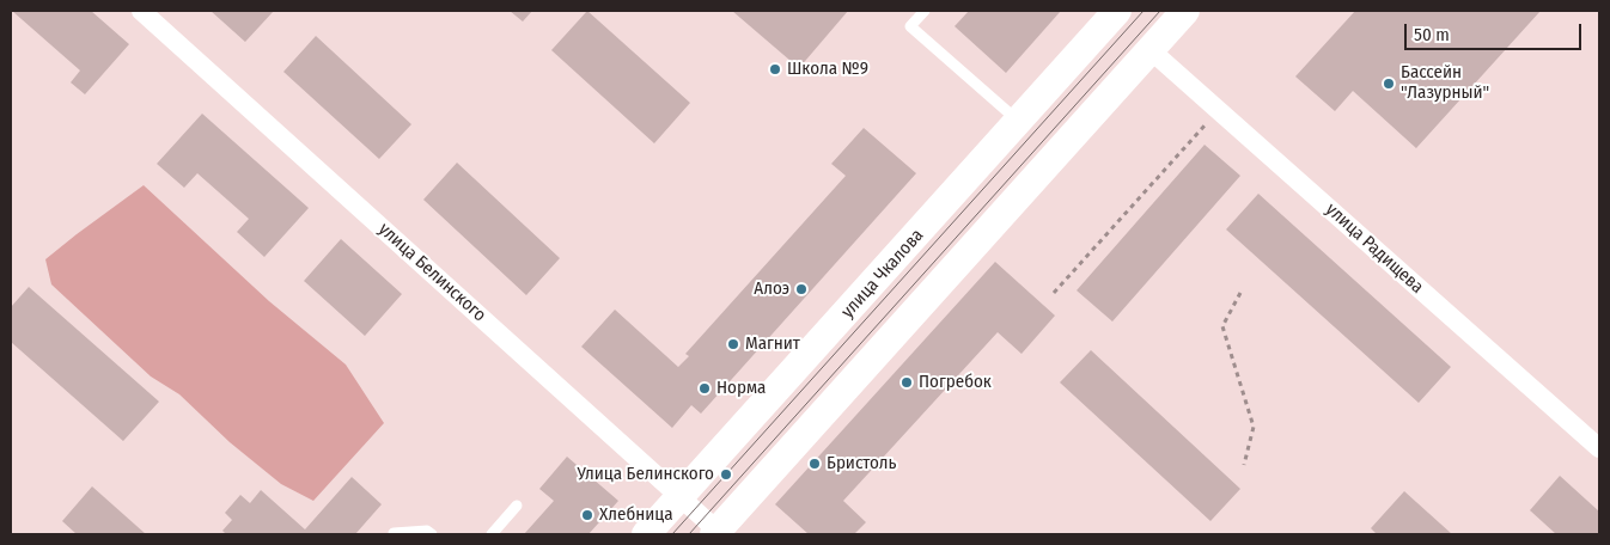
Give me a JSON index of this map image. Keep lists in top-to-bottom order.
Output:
{
  "streets": {
    "main road": ["улица Чкалова"],
    "street": ["улица Радищева", "улица Белинского"]
  },
  "crossings": [
    ["улица Белинского", "улица Чкалова"]
  ],
  "places": [
    "Школа №9",
    "Бассейн \"Лазурный\"",
    "Алоэ",
    "Магнит",
    "Погребок",
    "Норма",
    "Бристоль",
    "Улица Белинского",
    "Хлебница"
  ],
  "scale_bar": "50 m"
}
